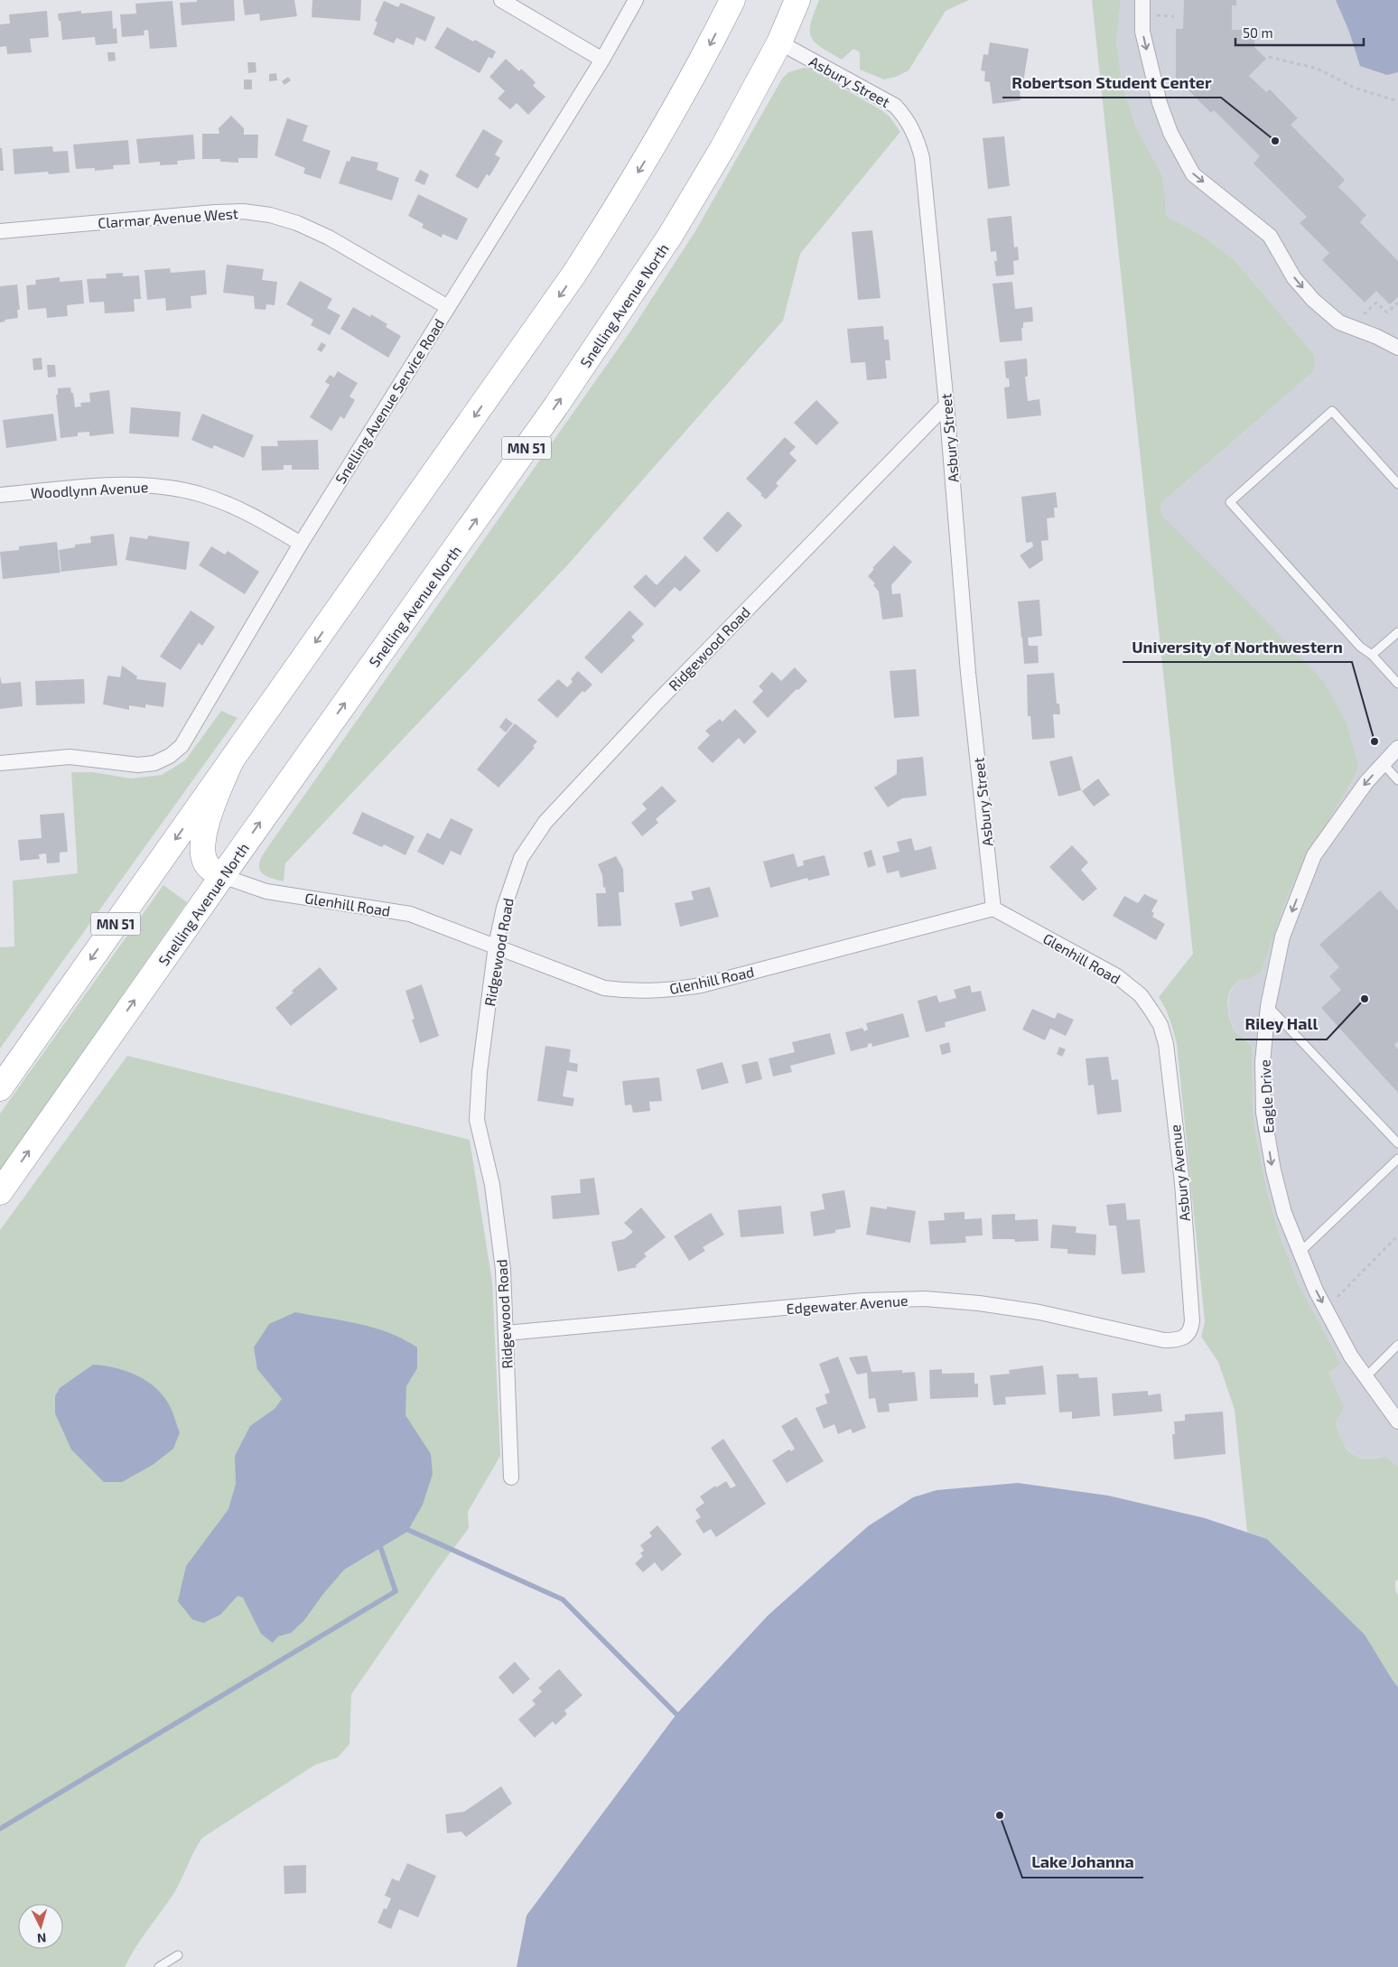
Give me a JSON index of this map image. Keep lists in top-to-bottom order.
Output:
{
  "streets": {
    "highway": ["Snelling Avenue North", "MN 51"],
    "street": [
      "Asbury Street",
      "Clarmar Avenue West",
      "Snelling Avenue Service Road",
      "Woodlynn Avenue",
      "Ridgewood Road",
      "Glenhill Road",
      "Eagle Drive",
      "Asbury Avenue",
      "Edgewater Avenue"
    ]
  },
  "crossings": [
    ["Asbury Street", "Snelling Avenue North"],
    ["Asbury Street", "Ridgewood Road"],
    ["Asbury Street", "Glenhill Road"],
    ["Clarmar Avenue West", "Snelling Avenue Service Road"],
    ["Snelling Avenue North", "Glenhill Road"],
    ["Snelling Avenue Service Road", "Woodlynn Avenue"],
    ["Ridgewood Road", "Glenhill Road"],
    ["Ridgewood Road", "Edgewater Avenue"],
    ["Glenhill Road", "Asbury Avenue"],
    ["Asbury Avenue", "Edgewater Avenue"]
  ],
  "one_way": ["Eagle Drive"],
  "places": [
    "Robertson Student Center",
    "University of Northwestern",
    "Riley Hall",
    "Lake Johanna"
  ],
  "scale_bar": "50 m",
  "north": "bottom"
}
